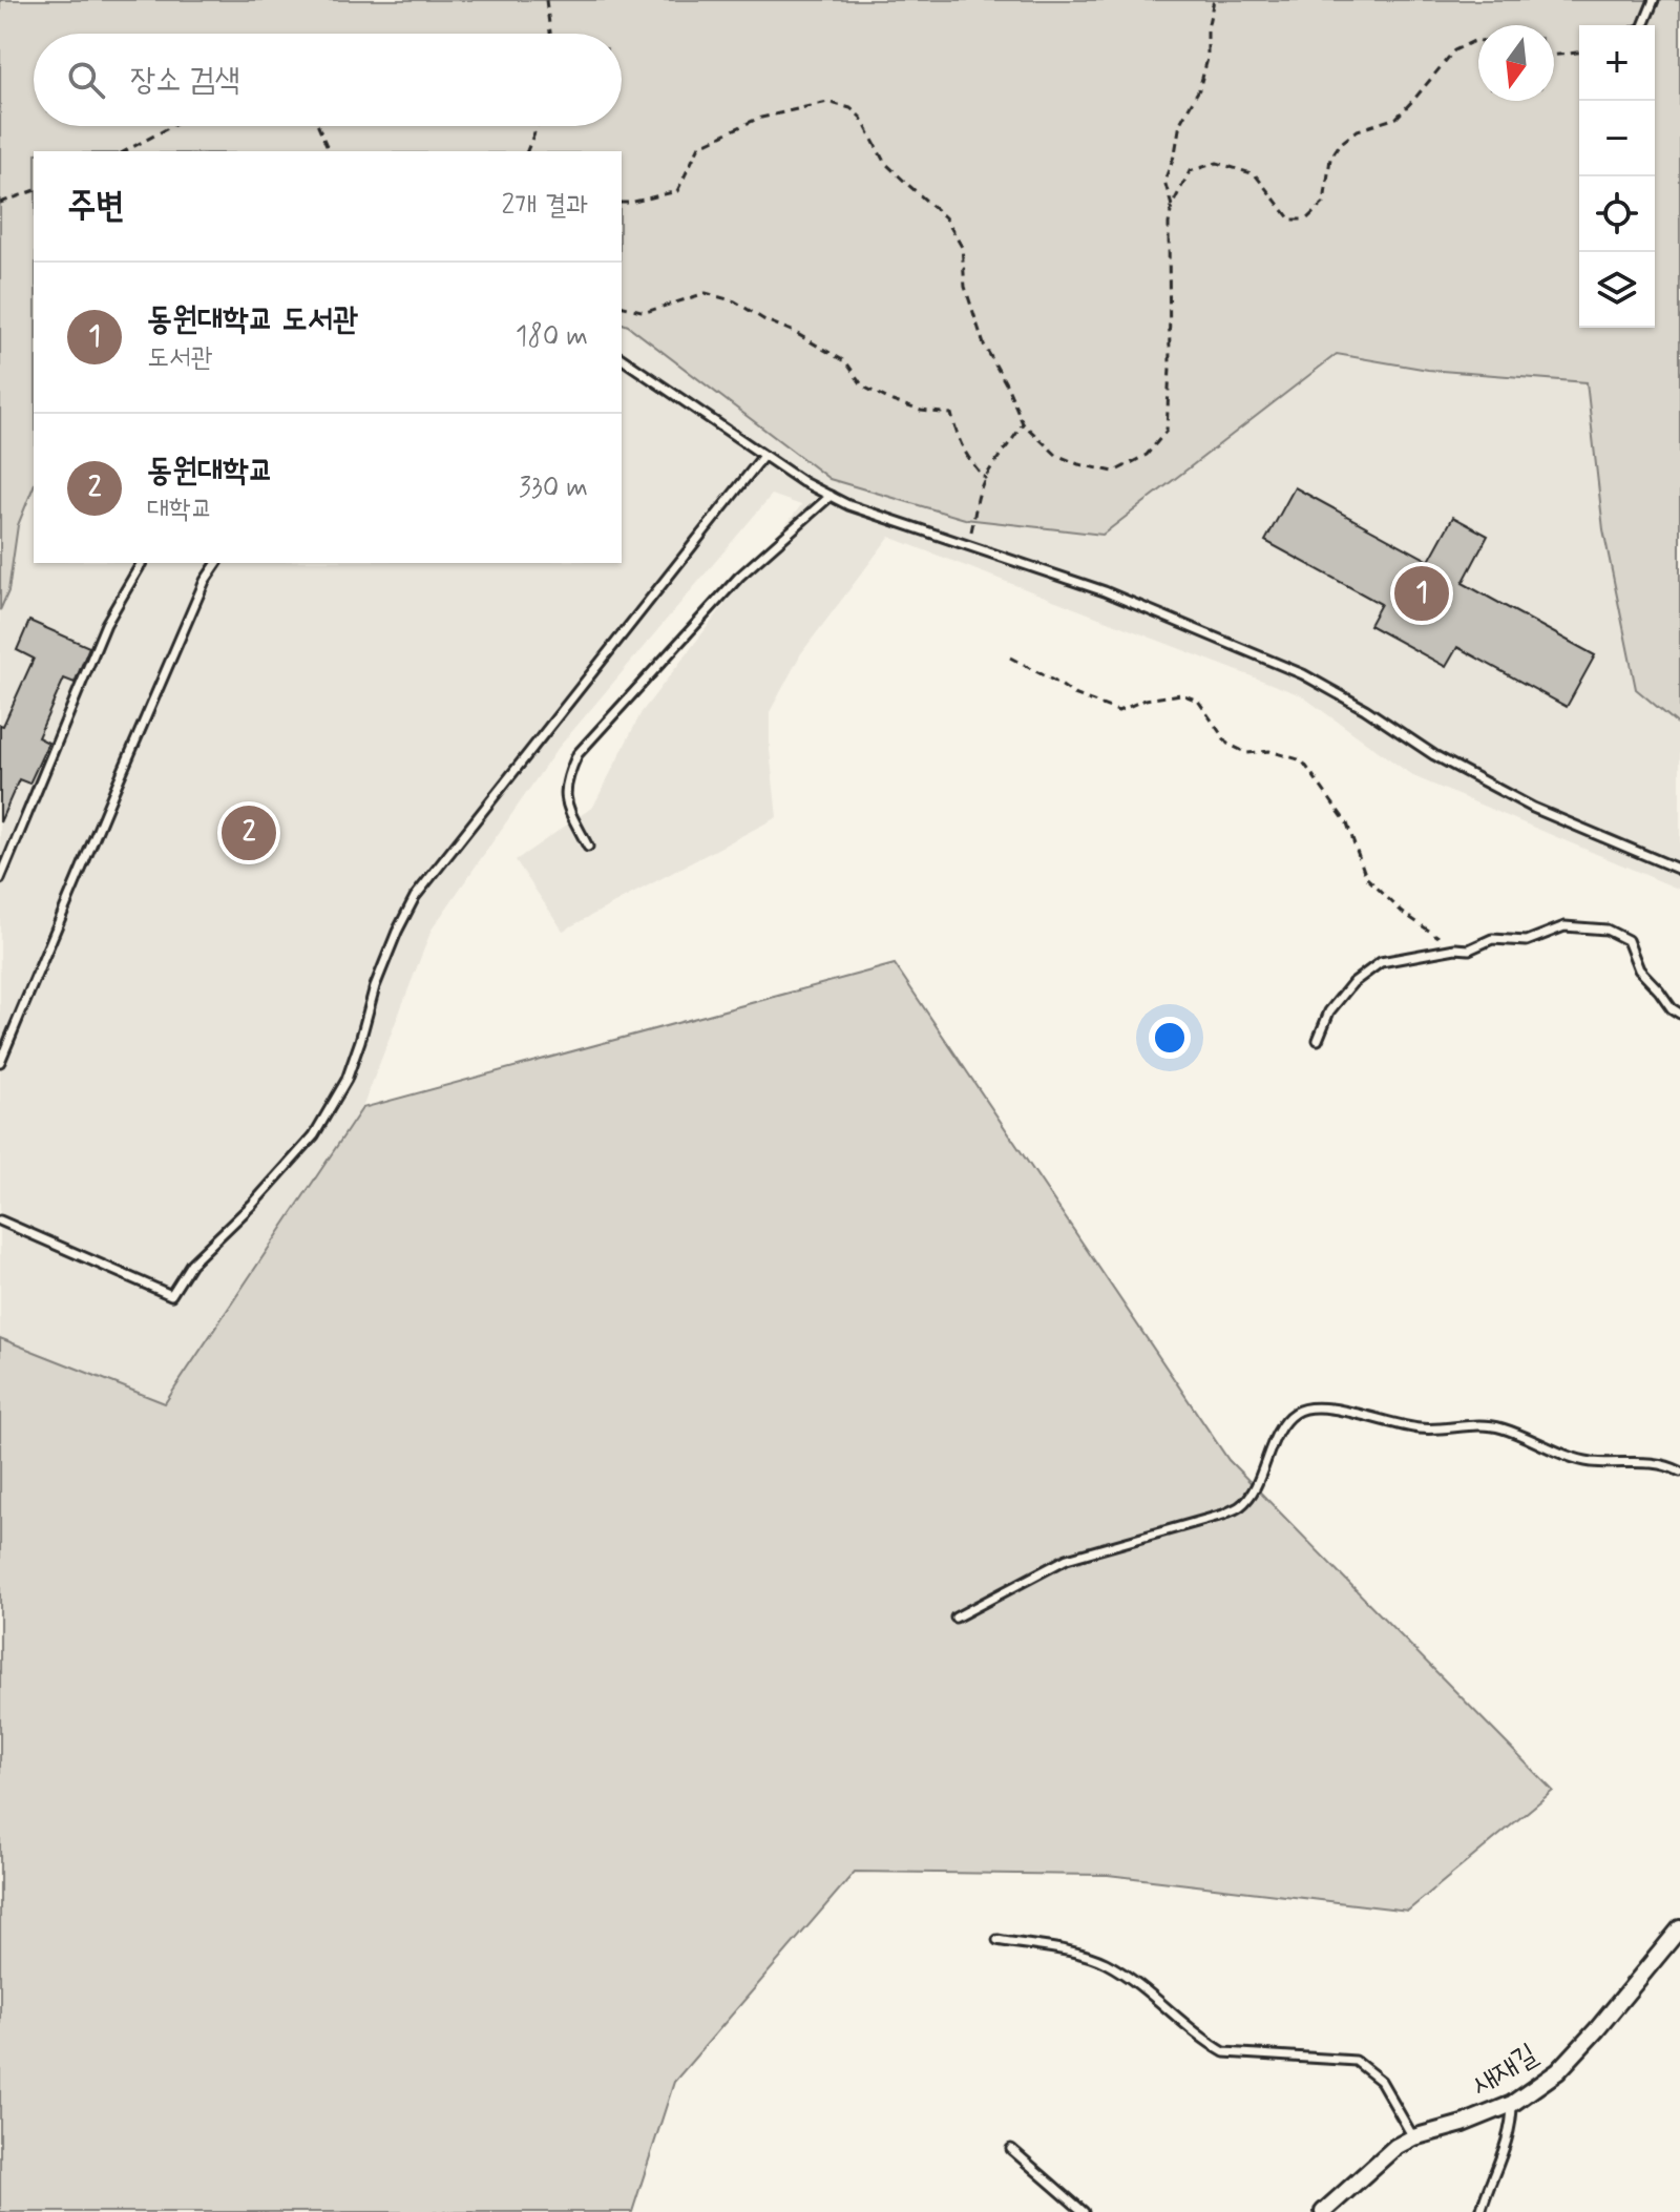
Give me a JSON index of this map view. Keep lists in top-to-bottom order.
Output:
{
  "streets": {
    "street": ["새재길"]
  },
  "north": "bottom",
  "page": {
    "map_buttons": ["+", "−"],
    "search": "장소 검색",
    "heading": ["주변", "2개 결과"],
    "list": [
      {
        "mark": "1",
        "name": "동원대학교 도서관",
        "note": "도서관",
        "value": "180 m"
      },
      {
        "mark": "2",
        "name": "동원대학교",
        "note": "대학교",
        "value": "330 m"
      }
    ],
    "pins": ["1", "2"]
  }
}
